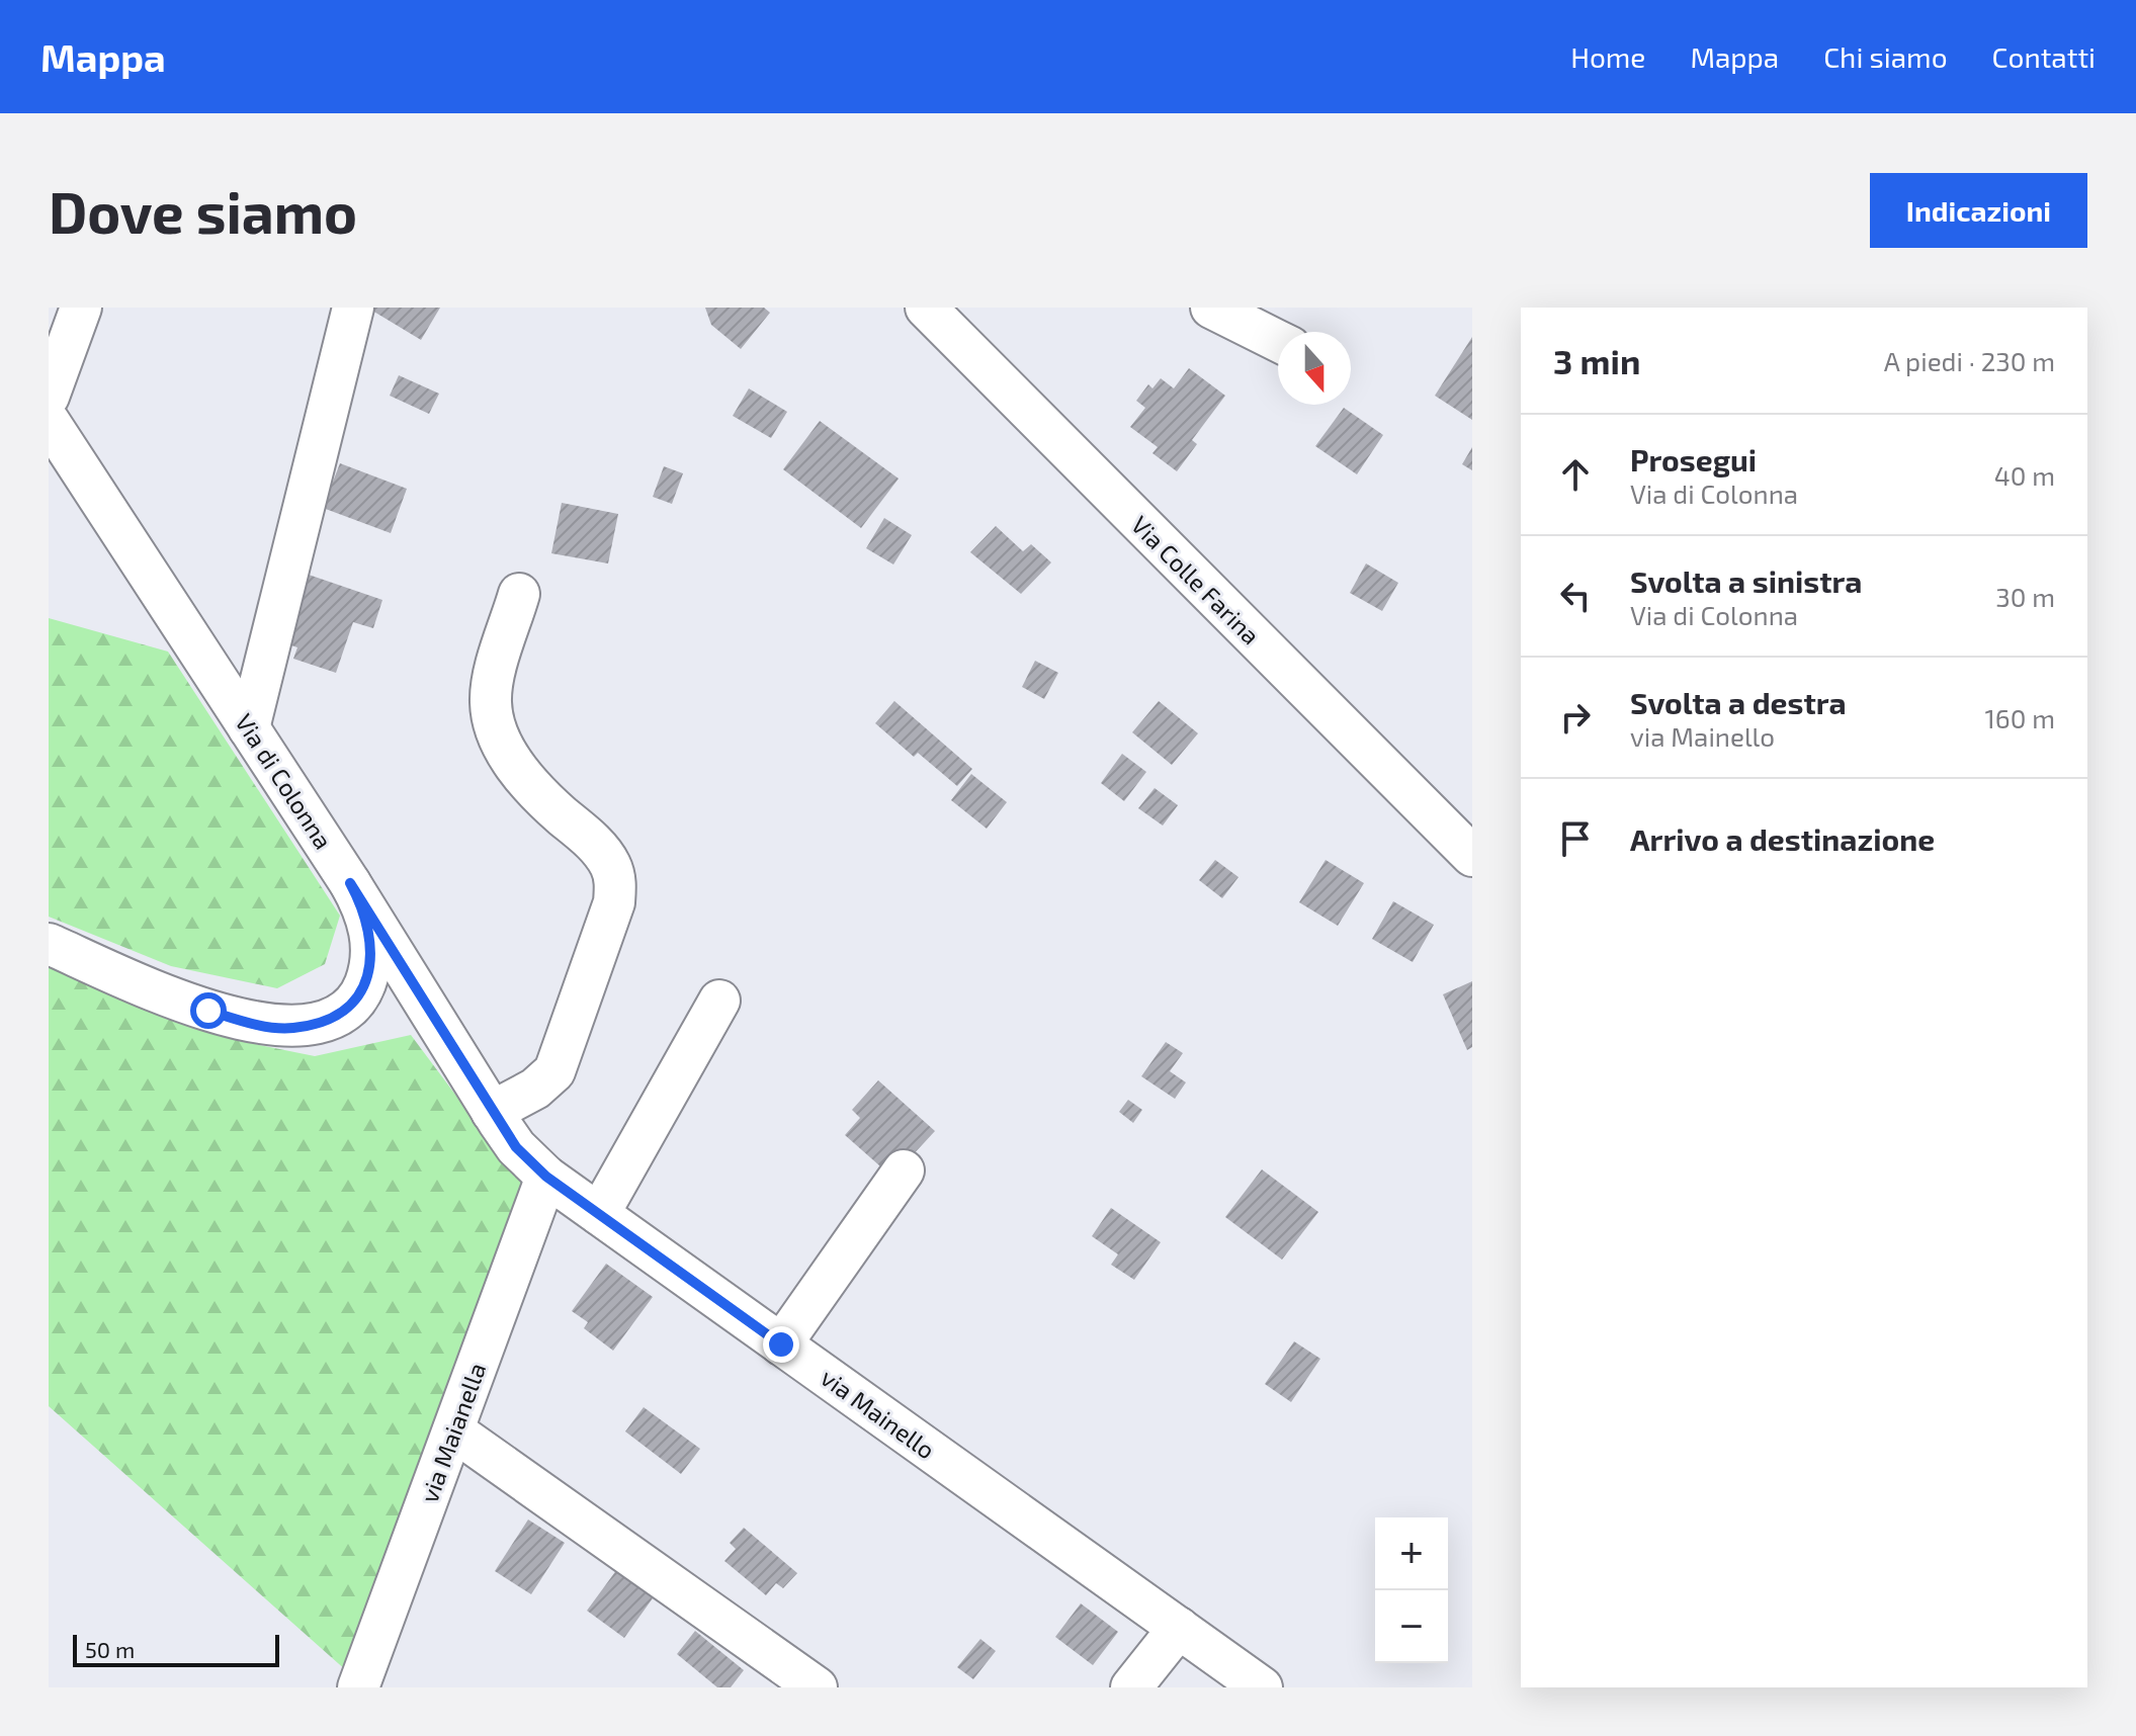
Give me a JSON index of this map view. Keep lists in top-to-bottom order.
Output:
{
  "streets": {
    "street": [
      "Via Colle Farina",
      "Via di Colonna",
      "via Mainello",
      "via Maianella"
    ]
  },
  "crossings": [
    ["Via di Colonna", "via Mainello"],
    ["via Mainello", "via Maianella"]
  ],
  "scale_bar": "50 m",
  "north": "bottom",
  "page": {
    "header": "Mappa",
    "nav": [
      "Home",
      "Mappa",
      "Chi siamo",
      "Contatti"
    ],
    "buttons": "Indicazioni",
    "title": "Dove siamo",
    "heading": ["3 min", "A piedi · 230 m"],
    "list": [
      ["Prosegui", "Via di Colonna", "40 m"],
      ["Svolta a sinistra", "Via di Colonna", "30 m"],
      ["Svolta a destra", "via Mainello", "160 m"],
      "Arrivo a destinazione"
    ],
    "map_buttons": ["+", "−"],
    "scale": "50 m"
  }
}
